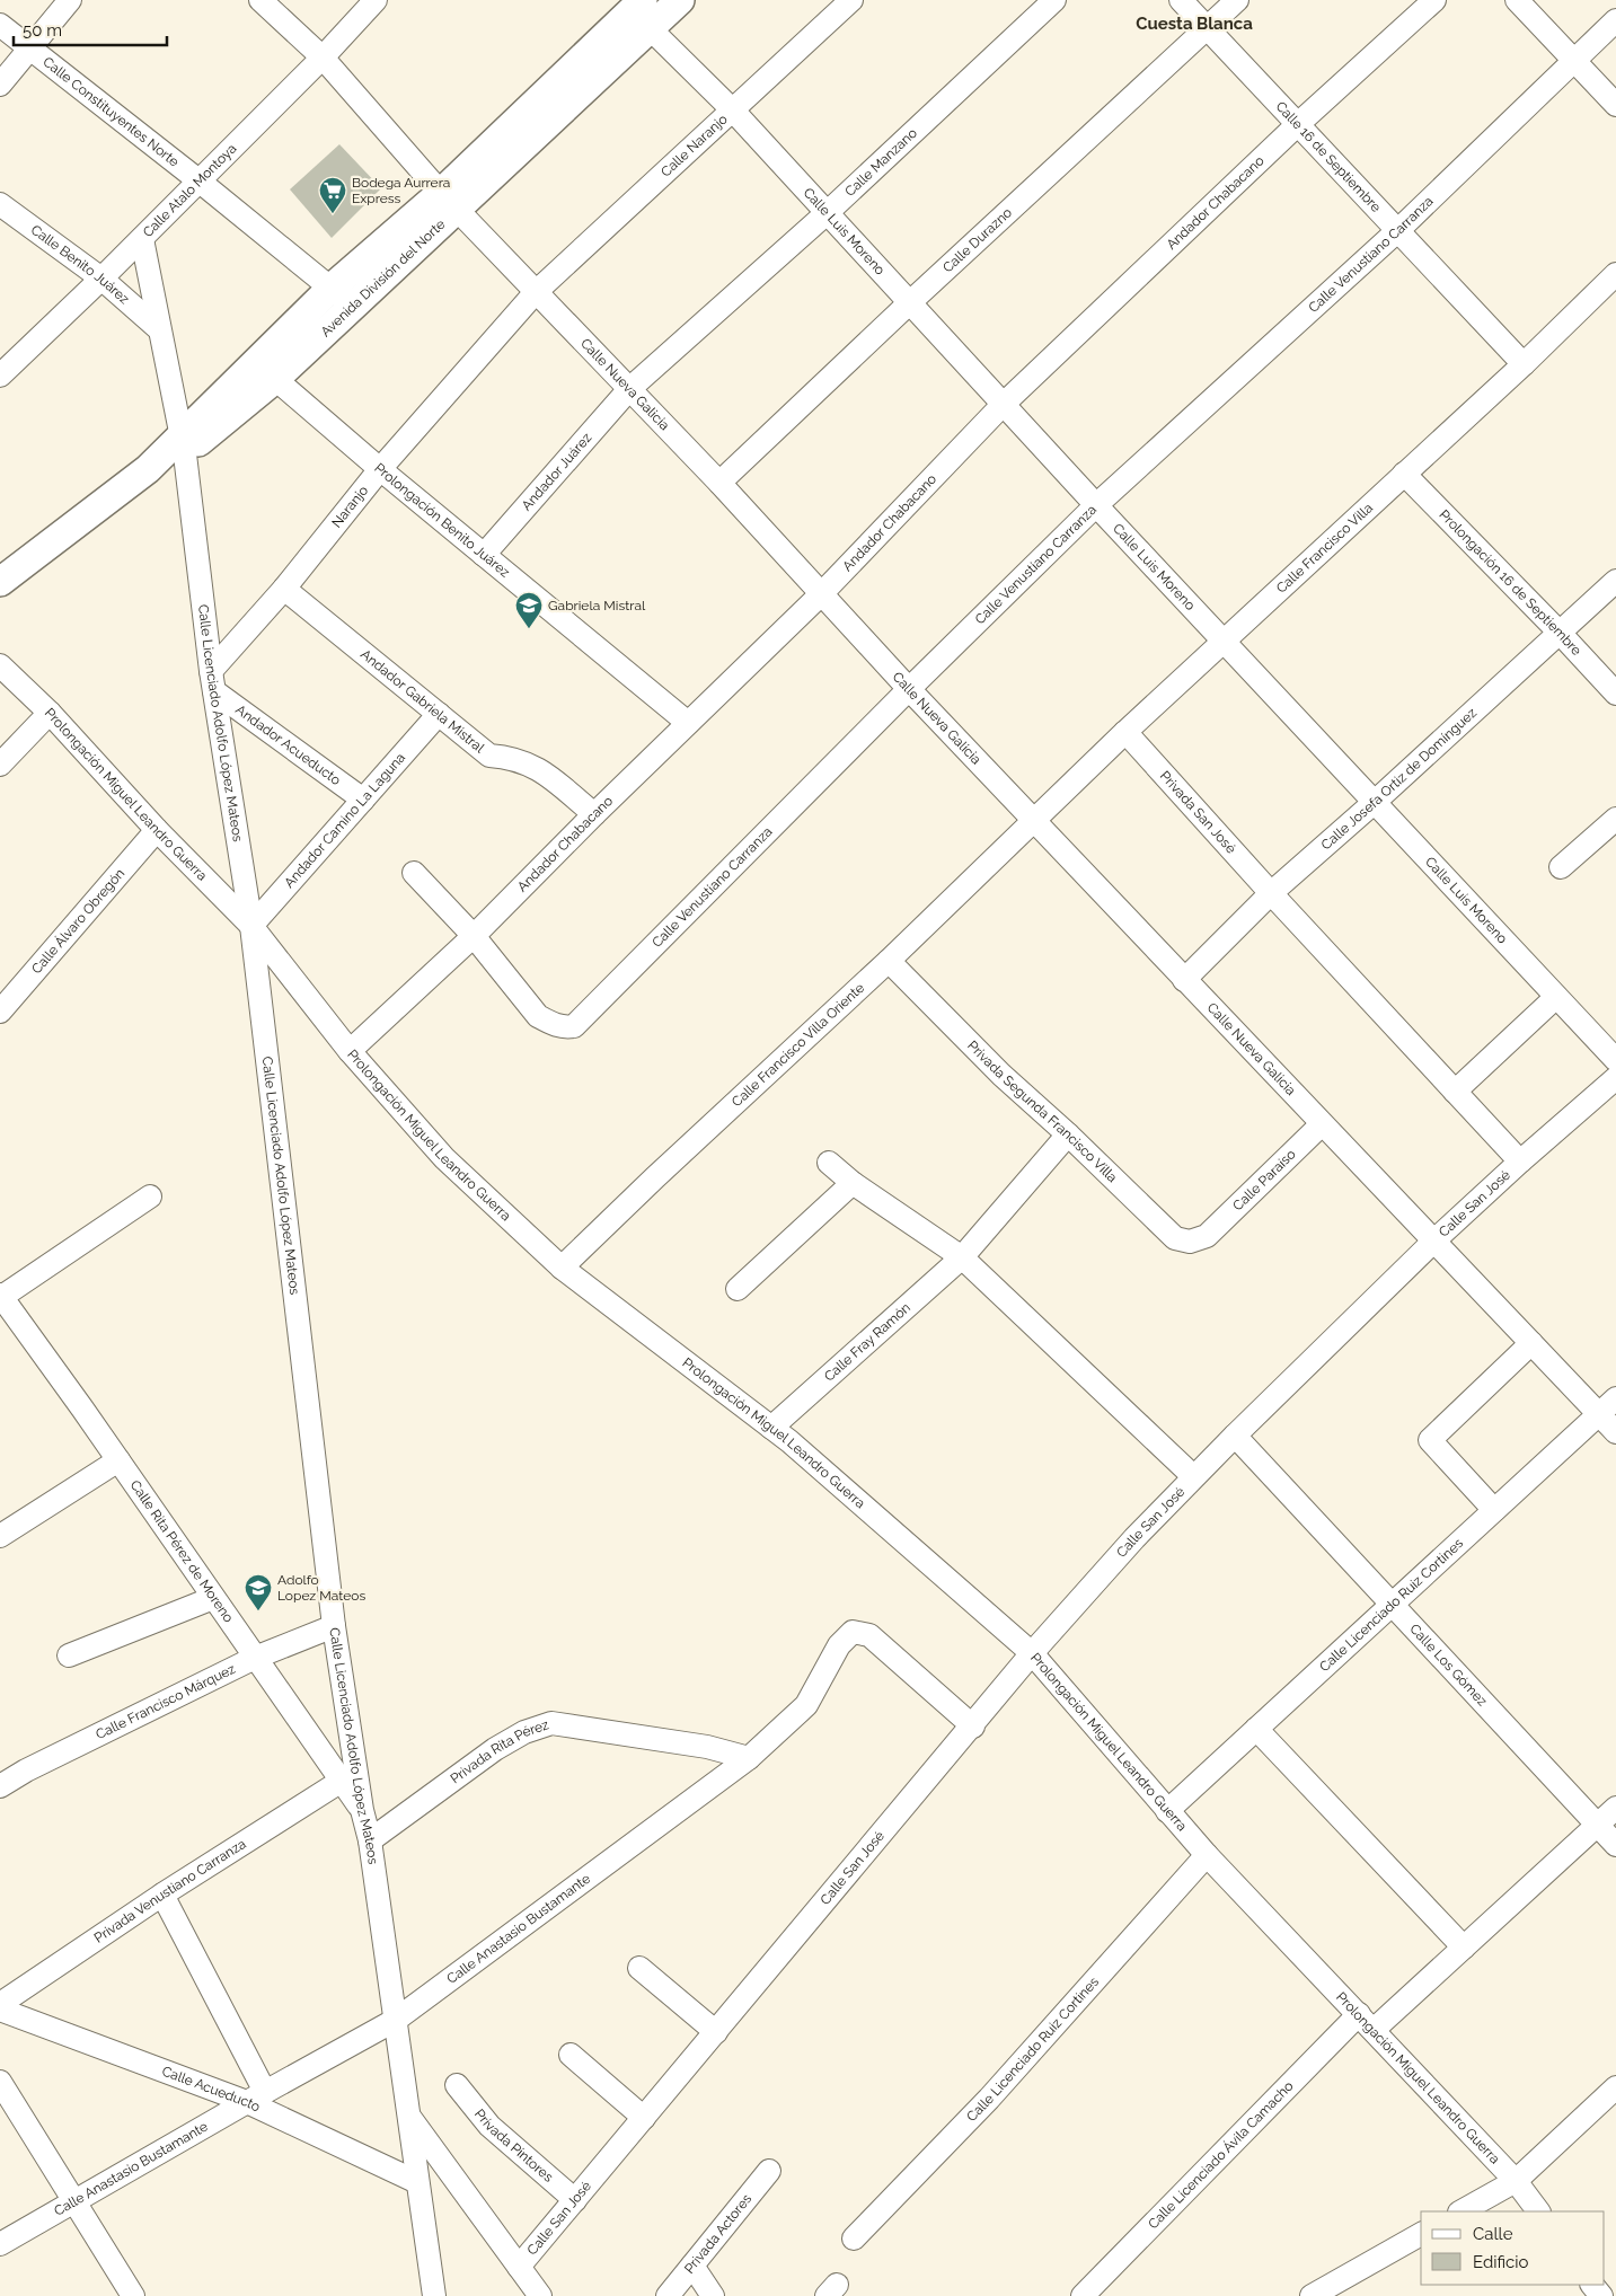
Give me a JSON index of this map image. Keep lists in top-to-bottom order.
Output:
{
  "streets": {
    "street": [
      "Calle Constituyentes Norte",
      "Calle Naranjo",
      "Calle 16 de Septiembre",
      "Calle Manzano",
      "Calle Atalo Montoya",
      "Andador Chabacano",
      "Calle Luis Moreno",
      "Calle Durazno",
      "Calle Venustiano Carranza",
      "Calle Benito Juárez",
      "Avenida División del Norte",
      "Calle Nueva Galicia",
      "Andador Juárez",
      "Naranjo",
      "Prolongación Benito Juárez",
      "Calle Francisco Villa",
      "Prolongación 16 de Septiembre",
      "Andador Gabriela Mistral",
      "Calle Licenciado Adolfo López Mateos",
      "Andador Acueducto",
      "Calle Josefa Ortiz de Domínguez",
      "Prolongación Miguel Leandro Guerra",
      "Privada San José",
      "Andador Camino La Laguna",
      "Calle Álvaro Obregón",
      "Calle Francisco Villa Oriente",
      "Privada Segunda Francisco Villa",
      "Calle Paraíso",
      "Calle San José",
      "Calle Fray Ramón",
      "Calle Rita Pérez de Moreno",
      "Calle Licenciado Ruiz Cortines",
      "Calle Los Gómez",
      "Calle Francisco Márquez",
      "Privada Rita Pérez",
      "Privada Venustiano Carranza",
      "Calle Anastasio Bustamante",
      "Calle Acueducto",
      "Privada Pintores",
      "Calle Licenciado Ávila Camacho",
      "Privada Actores"
    ]
  },
  "crossings": [
    ["Calle Constituyentes Norte", "Calle Atalo Montoya"],
    ["Calle Constituyentes Norte", "Avenida División del Norte"],
    ["Calle Naranjo", "Calle Luis Moreno"],
    ["Calle Naranjo", "Calle Nueva Galicia"],
    ["Calle Naranjo", "Naranjo"],
    ["Calle 16 de Septiembre", "Andador Chabacano"],
    ["Calle 16 de Septiembre", "Calle Durazno"],
    ["Calle 16 de Septiembre", "Calle Venustiano Carranza"],
    ["Calle 16 de Septiembre", "Calle Francisco Villa"],
    ["Calle Manzano", "Calle Luis Moreno"],
    ["Calle Manzano", "Calle Nueva Galicia"],
    ["Calle Manzano", "Andador Juárez"],
    ["Calle Atalo Montoya", "Calle Benito Juárez"],
    ["Calle Atalo Montoya", "Calle Nueva Galicia"],
    ["Calle Atalo Montoya", "Calle Licenciado Adolfo López Mateos"],
    ["Andador Chabacano", "Calle Luis Moreno"],
    ["Andador Chabacano", "Calle Venustiano Carranza"],
    ["Andador Chabacano", "Calle Nueva Galicia"],
    ["Andador Chabacano", "Prolongación Benito Juárez"],
    ["Andador Chabacano", "Andador Gabriela Mistral"],
    ["Andador Chabacano", "Prolongación Miguel Leandro Guerra"],
    ["Calle Luis Moreno", "Calle Durazno"],
    ["Calle Luis Moreno", "Calle Venustiano Carranza"],
    ["Calle Luis Moreno", "Avenida División del Norte"],
    ["Calle Luis Moreno", "Calle Francisco Villa"],
    ["Calle Luis Moreno", "Calle Josefa Ortiz de Domínguez"],
    ["Calle Durazno", "Calle Nueva Galicia"],
    ["Calle Venustiano Carranza", "Calle Nueva Galicia"],
    ["Calle Benito Juárez", "Calle Licenciado Adolfo López Mateos"],
    ["Avenida División del Norte", "Calle Nueva Galicia"],
    ["Avenida División del Norte", "Prolongación Benito Juárez"],
    ["Avenida División del Norte", "Calle Licenciado Adolfo López Mateos"],
    ["Calle Nueva Galicia", "Andador Juárez"],
    ["Calle Nueva Galicia", "Naranjo"],
    ["Calle Nueva Galicia", "Calle Francisco Villa"],
    ["Calle Nueva Galicia", "Calle Josefa Ortiz de Domínguez"],
    ["Calle Nueva Galicia", "Calle Francisco Villa Oriente"],
    ["Calle Nueva Galicia", "Calle Paraíso"],
    ["Calle Nueva Galicia", "Calle San José"],
    ["Calle Nueva Galicia", "Calle Licenciado Ruiz Cortines"],
    ["Andador Juárez", "Prolongación Benito Juárez"],
    ["Naranjo", "Prolongación Benito Juárez"],
    ["Naranjo", "Andador Gabriela Mistral"],
    ["Naranjo", "Calle Licenciado Adolfo López Mateos"],
    ["Naranjo", "Andador Acueducto"],
    ["Calle Francisco Villa", "Prolongación 16 de Septiembre"],
    ["Calle Francisco Villa", "Privada San José"],
    ["Calle Francisco Villa", "Calle Francisco Villa Oriente"],
    ["Prolongación 16 de Septiembre", "Calle Josefa Ortiz de Domínguez"],
    ["Andador Gabriela Mistral", "Andador Camino La Laguna"],
    ["Calle Licenciado Adolfo López Mateos", "Andador Acueducto"],
    ["Calle Licenciado Adolfo López Mateos", "Prolongación Miguel Leandro Guerra"],
    ["Calle Licenciado Adolfo López Mateos", "Andador Camino La Laguna"],
    ["Calle Licenciado Adolfo López Mateos", "Calle Rita Pérez de Moreno"],
    ["Calle Licenciado Adolfo López Mateos", "Calle Francisco Márquez"],
    ["Calle Licenciado Adolfo López Mateos", "Privada Rita Pérez"],
    ["Calle Licenciado Adolfo López Mateos", "Calle Anastasio Bustamante"],
    ["Calle Licenciado Adolfo López Mateos", "Calle Acueducto"],
    ["Andador Acueducto", "Andador Camino La Laguna"],
    ["Calle Josefa Ortiz de Domínguez", "Privada San José"],
    ["Prolongación Miguel Leandro Guerra", "Andador Camino La Laguna"],
    ["Prolongación Miguel Leandro Guerra", "Calle Álvaro Obregón"],
    ["Prolongación Miguel Leandro Guerra", "Calle Francisco Villa Oriente"],
    ["Prolongación Miguel Leandro Guerra", "Calle San José"],
    ["Prolongación Miguel Leandro Guerra", "Calle Fray Ramón"],
    ["Prolongación Miguel Leandro Guerra", "Calle Licenciado Ruiz Cortines"],
    ["Prolongación Miguel Leandro Guerra", "Calle Licenciado Ávila Camacho"],
    ["Calle Francisco Villa Oriente", "Privada Segunda Francisco Villa"],
    ["Privada Segunda Francisco Villa", "Calle Paraíso"],
    ["Privada Segunda Francisco Villa", "Calle Fray Ramón"],
    ["Calle San José", "Calle Fray Ramón"],
    ["Calle San José", "Calle Los Gómez"],
    ["Calle San José", "Calle Anastasio Bustamante"],
    ["Calle San José", "Privada Pintores"],
    ["Calle Rita Pérez de Moreno", "Calle Francisco Márquez"],
    ["Calle Rita Pérez de Moreno", "Privada Venustiano Carranza"],
    ["Calle Licenciado Ruiz Cortines", "Calle Los Gómez"],
    ["Calle Los Gómez", "Calle Licenciado Ávila Camacho"],
    ["Privada Rita Pérez", "Calle Anastasio Bustamante"],
    ["Calle Anastasio Bustamante", "Calle Acueducto"]
  ],
  "districts": ["Cuesta Blanca"],
  "places": {
    "supermarket": ["Bodega Aurrera Express"],
    "school or university": ["Gabriela Mistral", "Adolfo Lopez Mateos"]
  },
  "legend": ["Calle", "Edificio"],
  "scale_bar": "50 m"
}
